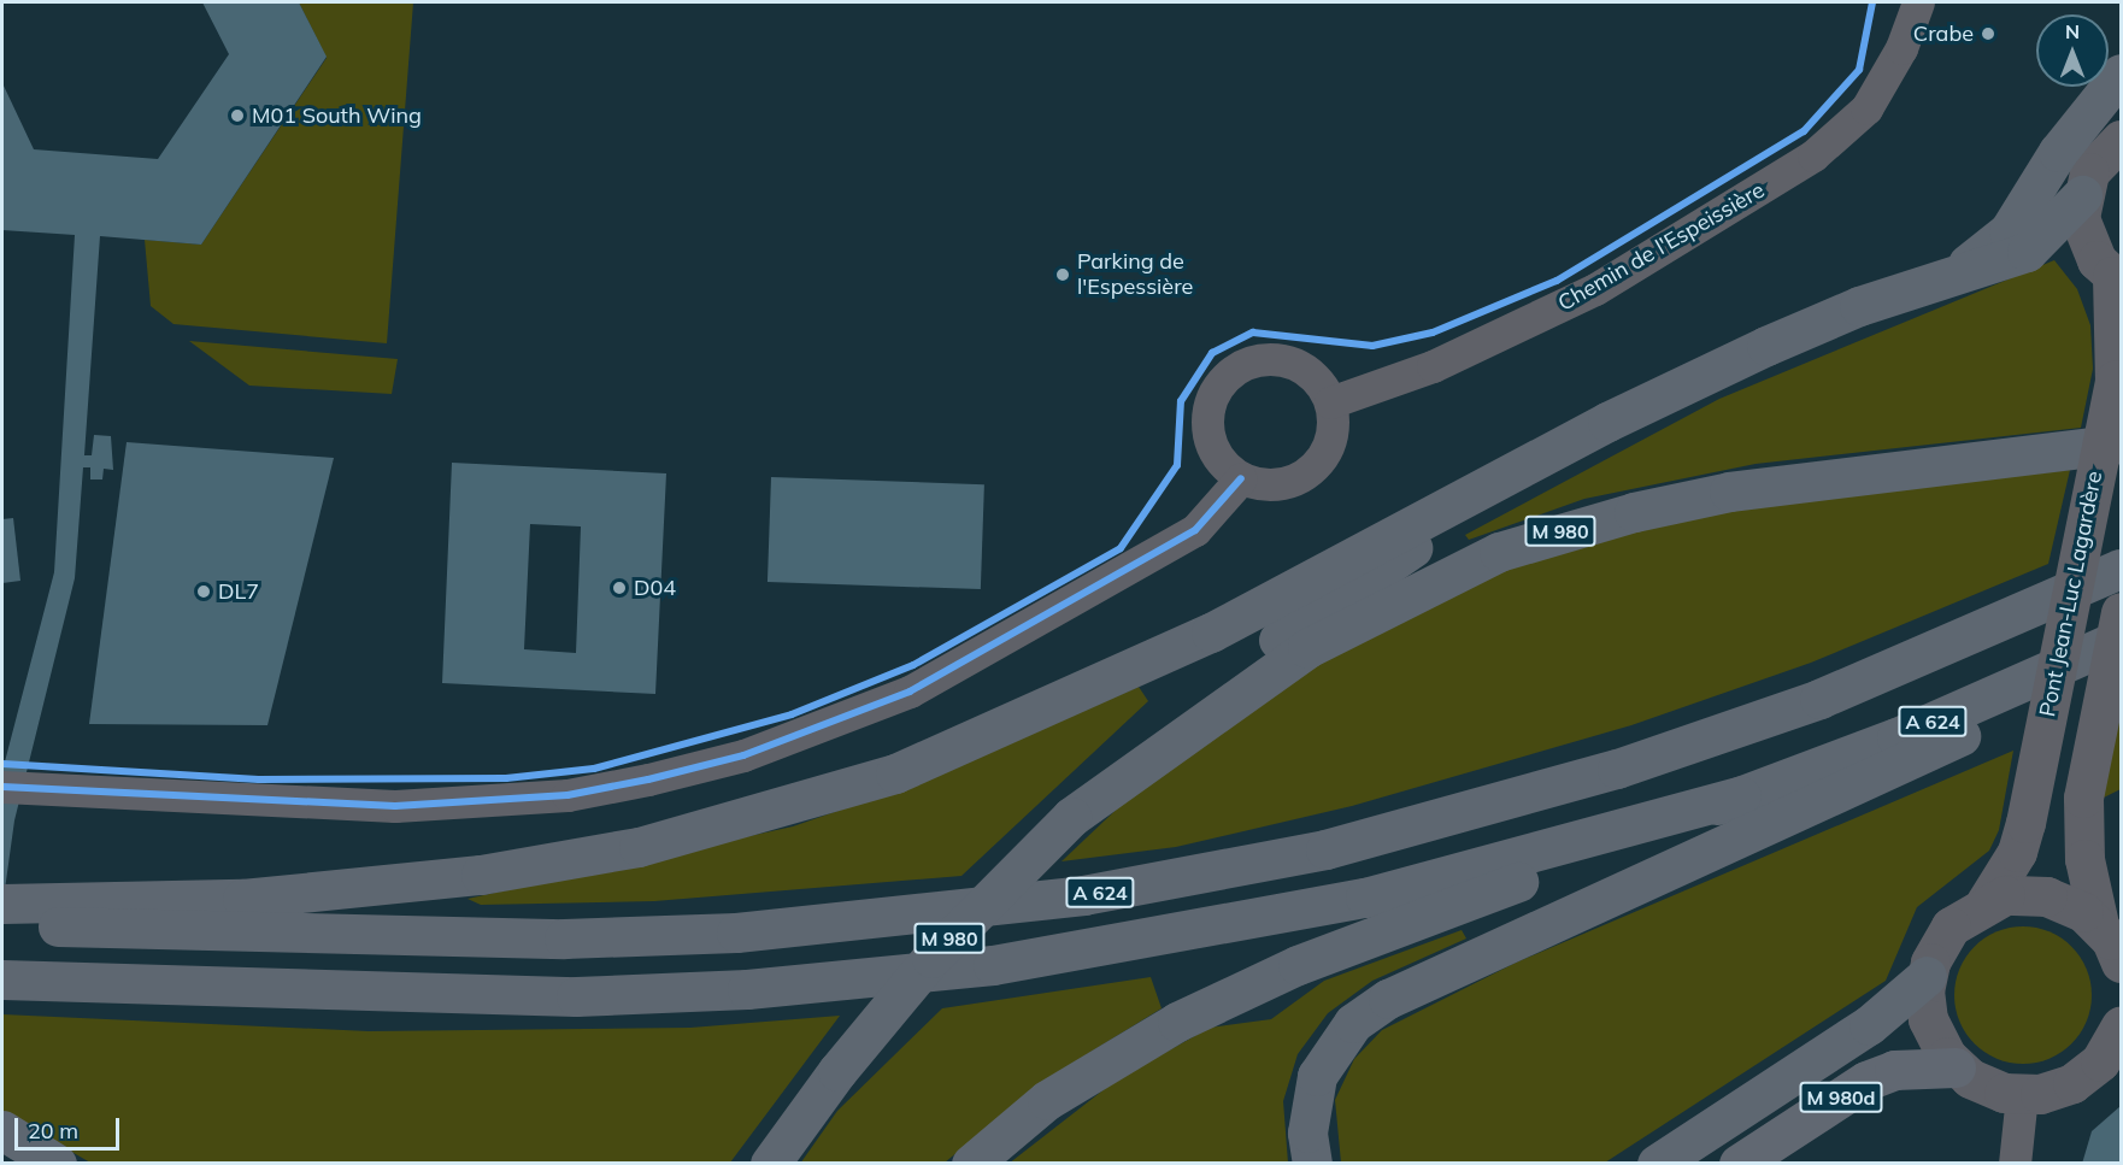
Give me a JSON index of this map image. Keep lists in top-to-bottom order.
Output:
{
  "streets": {
    "highway": ["M 980", "A 624", "M 980d"],
    "street": ["Chemin de l'Espeissière", "Pont Jean-Luc Lagardère"]
  },
  "places": [
    "Crabe",
    "M01 South Wing",
    "Parking de l'Espessière",
    "D04",
    "DL7"
  ],
  "scale_bar": "20 m",
  "north": "top"
}
